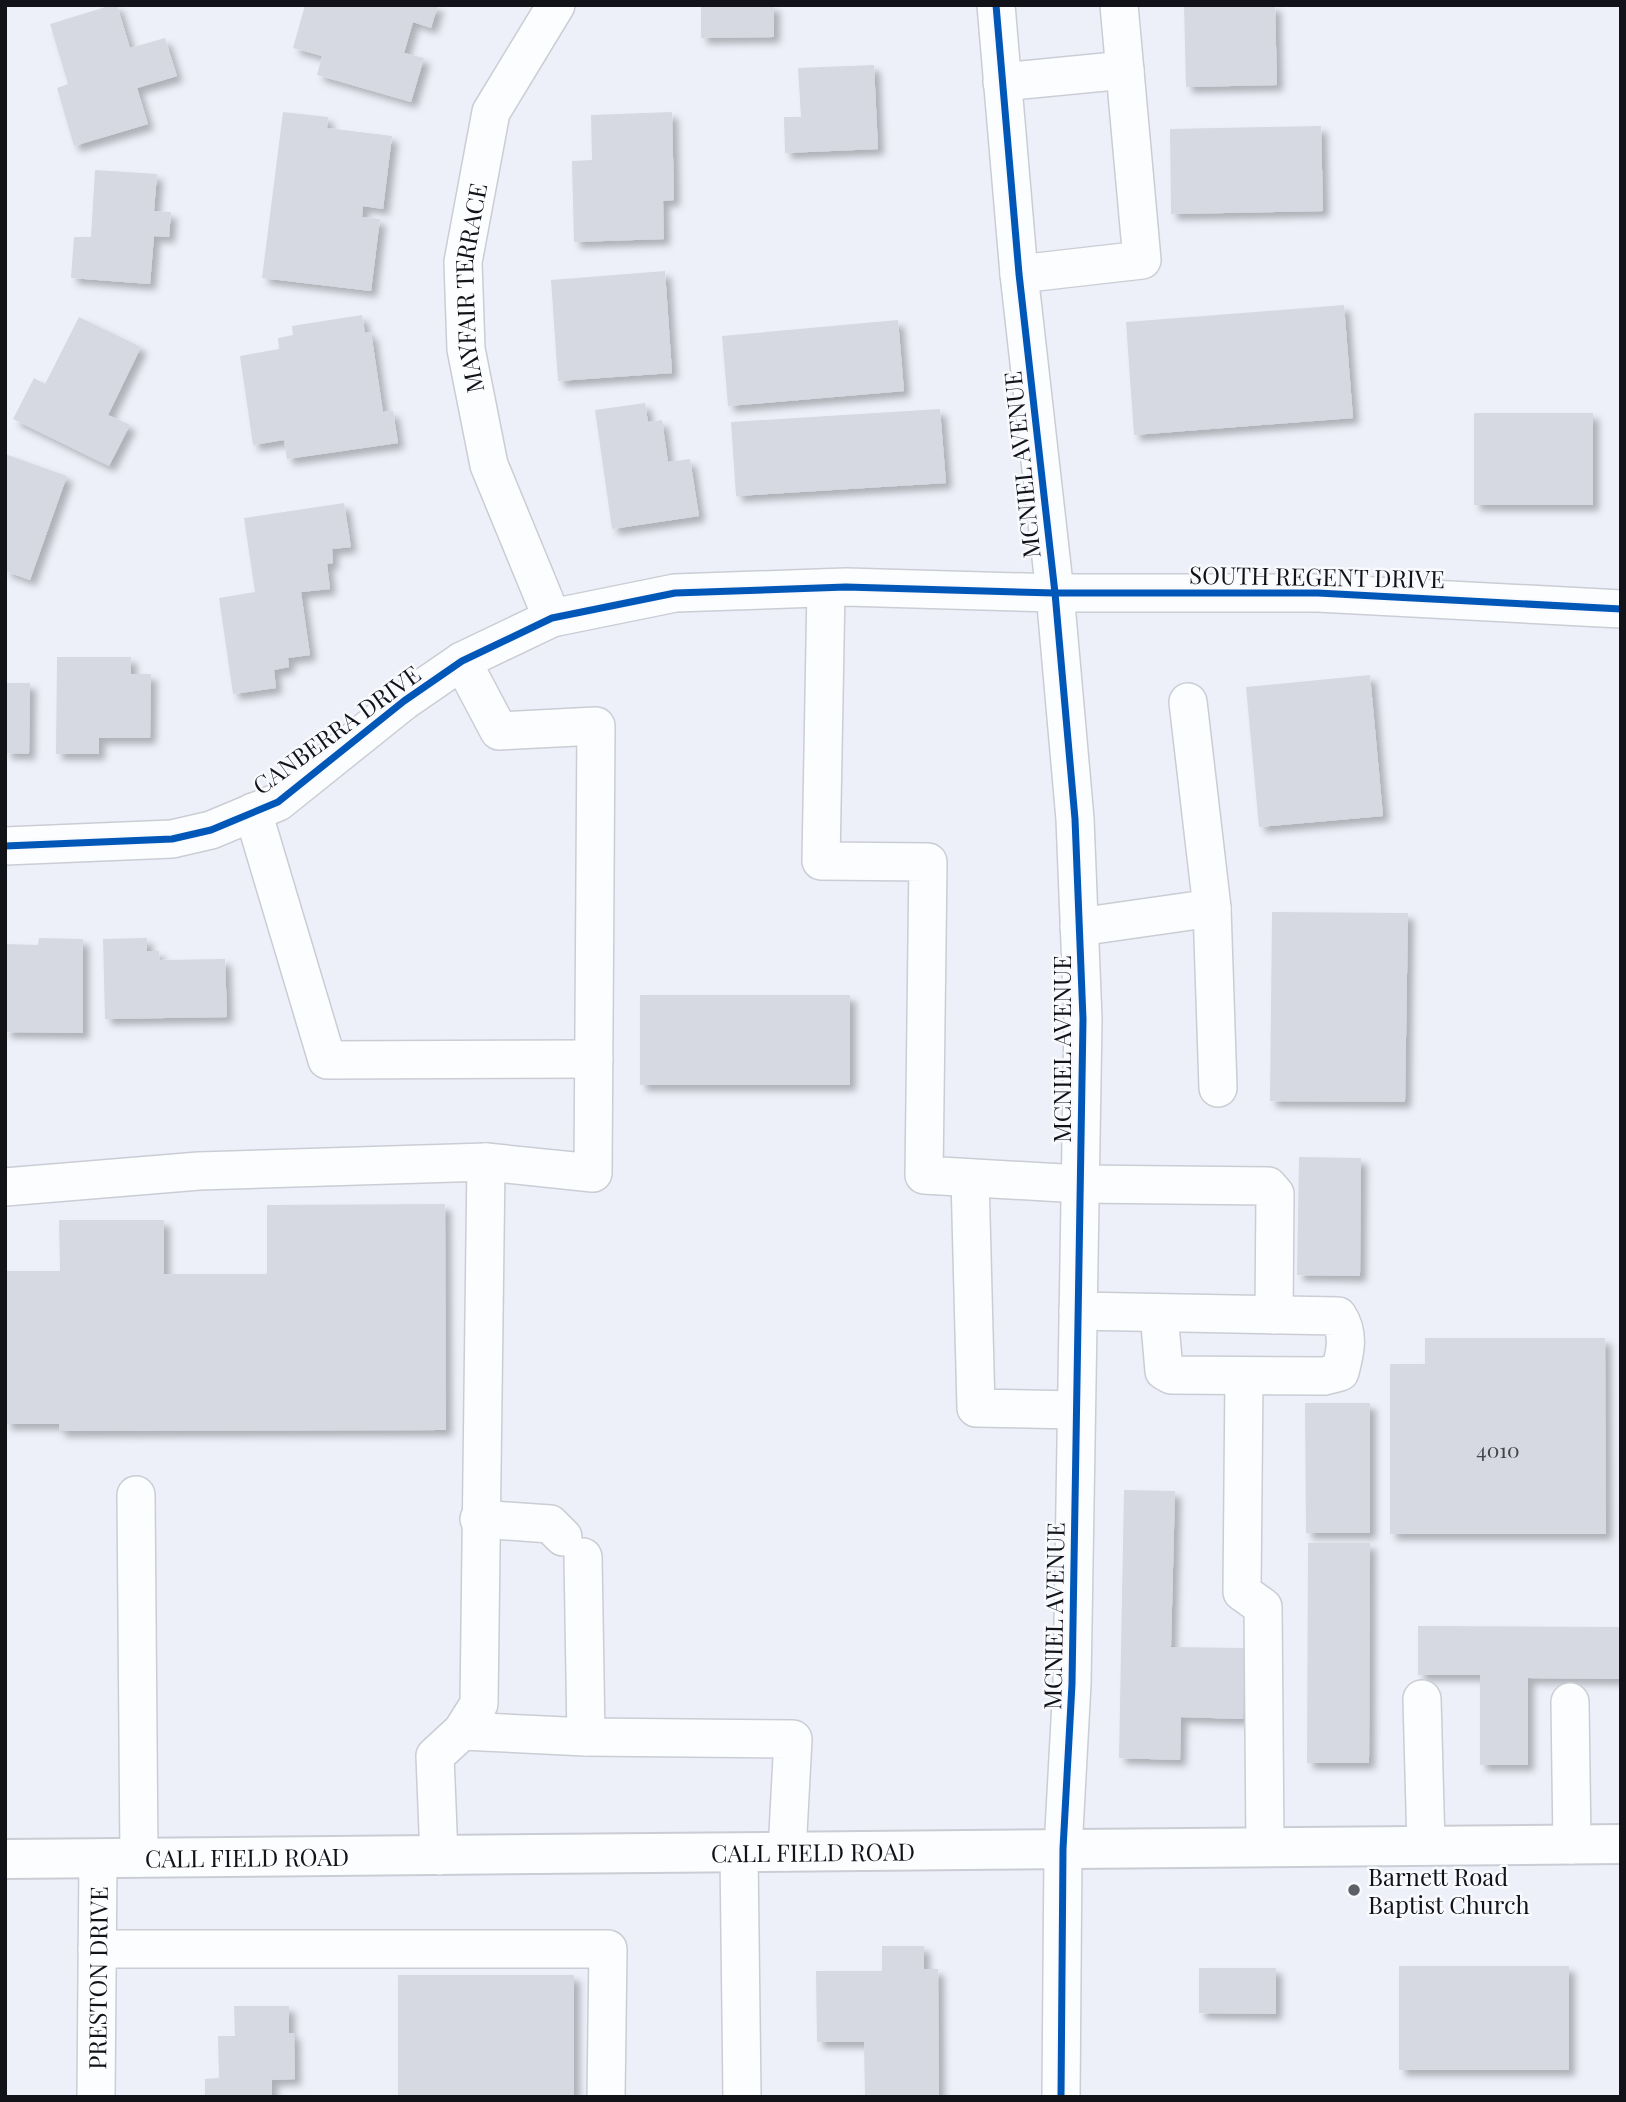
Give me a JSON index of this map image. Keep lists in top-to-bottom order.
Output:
{
  "streets": {
    "main road": ["CALL FIELD ROAD"],
    "street": [
      "MAYFAIR TERRACE",
      "MCNIEL AVENUE",
      "SOUTH REGENT DRIVE",
      "CANBERRA DRIVE",
      "PRESTON DRIVE"
    ]
  },
  "crossings": [
    ["MAYFAIR TERRACE", "CANBERRA DRIVE"],
    ["MCNIEL AVENUE", "SOUTH REGENT DRIVE"],
    ["MCNIEL AVENUE", "CANBERRA DRIVE"],
    ["MCNIEL AVENUE", "CALL FIELD ROAD"],
    ["SOUTH REGENT DRIVE", "CANBERRA DRIVE"],
    ["CALL FIELD ROAD", "PRESTON DRIVE"]
  ],
  "places": ["Barnett Road Baptist Church"],
  "house_numbers": ["4010"]
}
